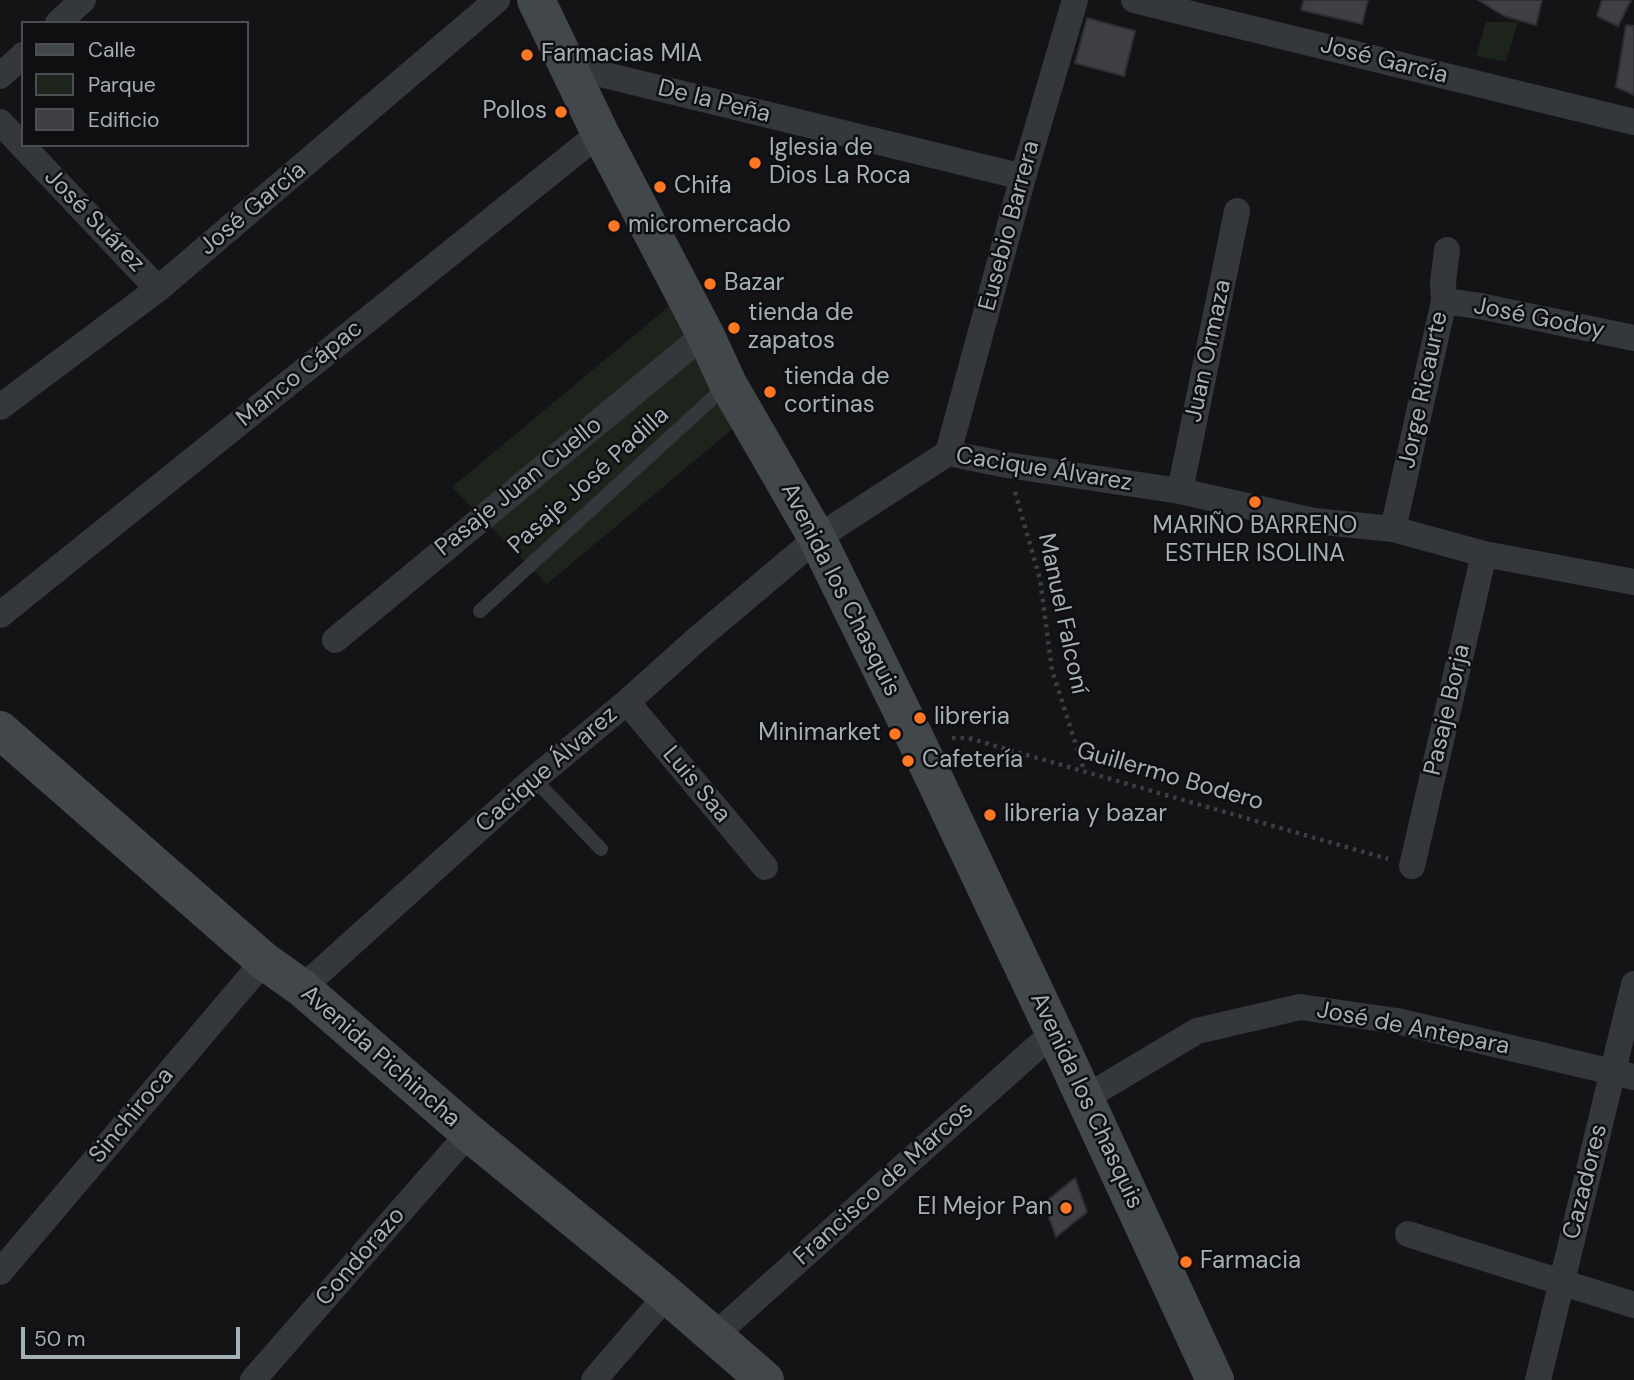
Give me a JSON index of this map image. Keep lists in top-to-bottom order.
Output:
{
  "streets": {
    "main road": ["Avenida los Chasquis", "Avenida Pichincha"],
    "street": [
      "José García",
      "De la Peña",
      "José Suárez",
      "Eusebio Barrera",
      "José Godoy",
      "Juan Ormaza",
      "Manco Cápac",
      "Jorge Ricaurte",
      "Cacique Álvarez",
      "Pasaje Juan Cuello",
      "Pasaje Borja",
      "Luis Saa",
      "José de Antepara",
      "Sinchiroca",
      "Cazadores",
      "Francisco de Marcos",
      "Condorazo"
    ],
    "lane": ["Pasaje José Padilla"],
    "path": ["Manuel Falconí", "Guillermo Bodero"]
  },
  "crossings": [
    ["José García", "José Suárez"],
    ["De la Peña", "Eusebio Barrera"],
    ["De la Peña", "Avenida los Chasquis"],
    ["Eusebio Barrera", "Cacique Álvarez"],
    ["José Godoy", "Jorge Ricaurte"],
    ["Juan Ormaza", "Cacique Álvarez"],
    ["Manco Cápac", "Avenida los Chasquis"],
    ["Jorge Ricaurte", "Cacique Álvarez"],
    ["Cacique Álvarez", "Avenida los Chasquis"],
    ["Cacique Álvarez", "Manuel Falconí"],
    ["Cacique Álvarez", "Pasaje Borja"],
    ["Cacique Álvarez", "Luis Saa"],
    ["Cacique Álvarez", "Avenida Pichincha"],
    ["Pasaje José Padilla", "Avenida los Chasquis"],
    ["Pasaje Juan Cuello", "Avenida los Chasquis"],
    ["Avenida los Chasquis", "Guillermo Bodero"],
    ["Avenida los Chasquis", "José de Antepara"],
    ["Avenida los Chasquis", "Francisco de Marcos"],
    ["Manuel Falconí", "Guillermo Bodero"],
    ["Pasaje Borja", "Guillermo Bodero"],
    ["José de Antepara", "Cazadores"],
    ["Avenida Pichincha", "Sinchiroca"],
    ["Avenida Pichincha", "Francisco de Marcos"],
    ["Avenida Pichincha", "Condorazo"]
  ],
  "places": [
    "Farmacias MIA",
    "Pollos",
    "Iglesia de Dios La Roca",
    "Chifa",
    "micromercado",
    "Bazar",
    "tienda de zapatos",
    "tienda de cortinas",
    "MARIÑO BARRENO ESTHER ISOLINA",
    "libreria",
    "Minimarket",
    "Cafetería",
    "libreria y bazar",
    "El Mejor Pan",
    "Farmacia"
  ],
  "legend": ["Calle", "Parque", "Edificio"],
  "scale_bar": "50 m"
}
